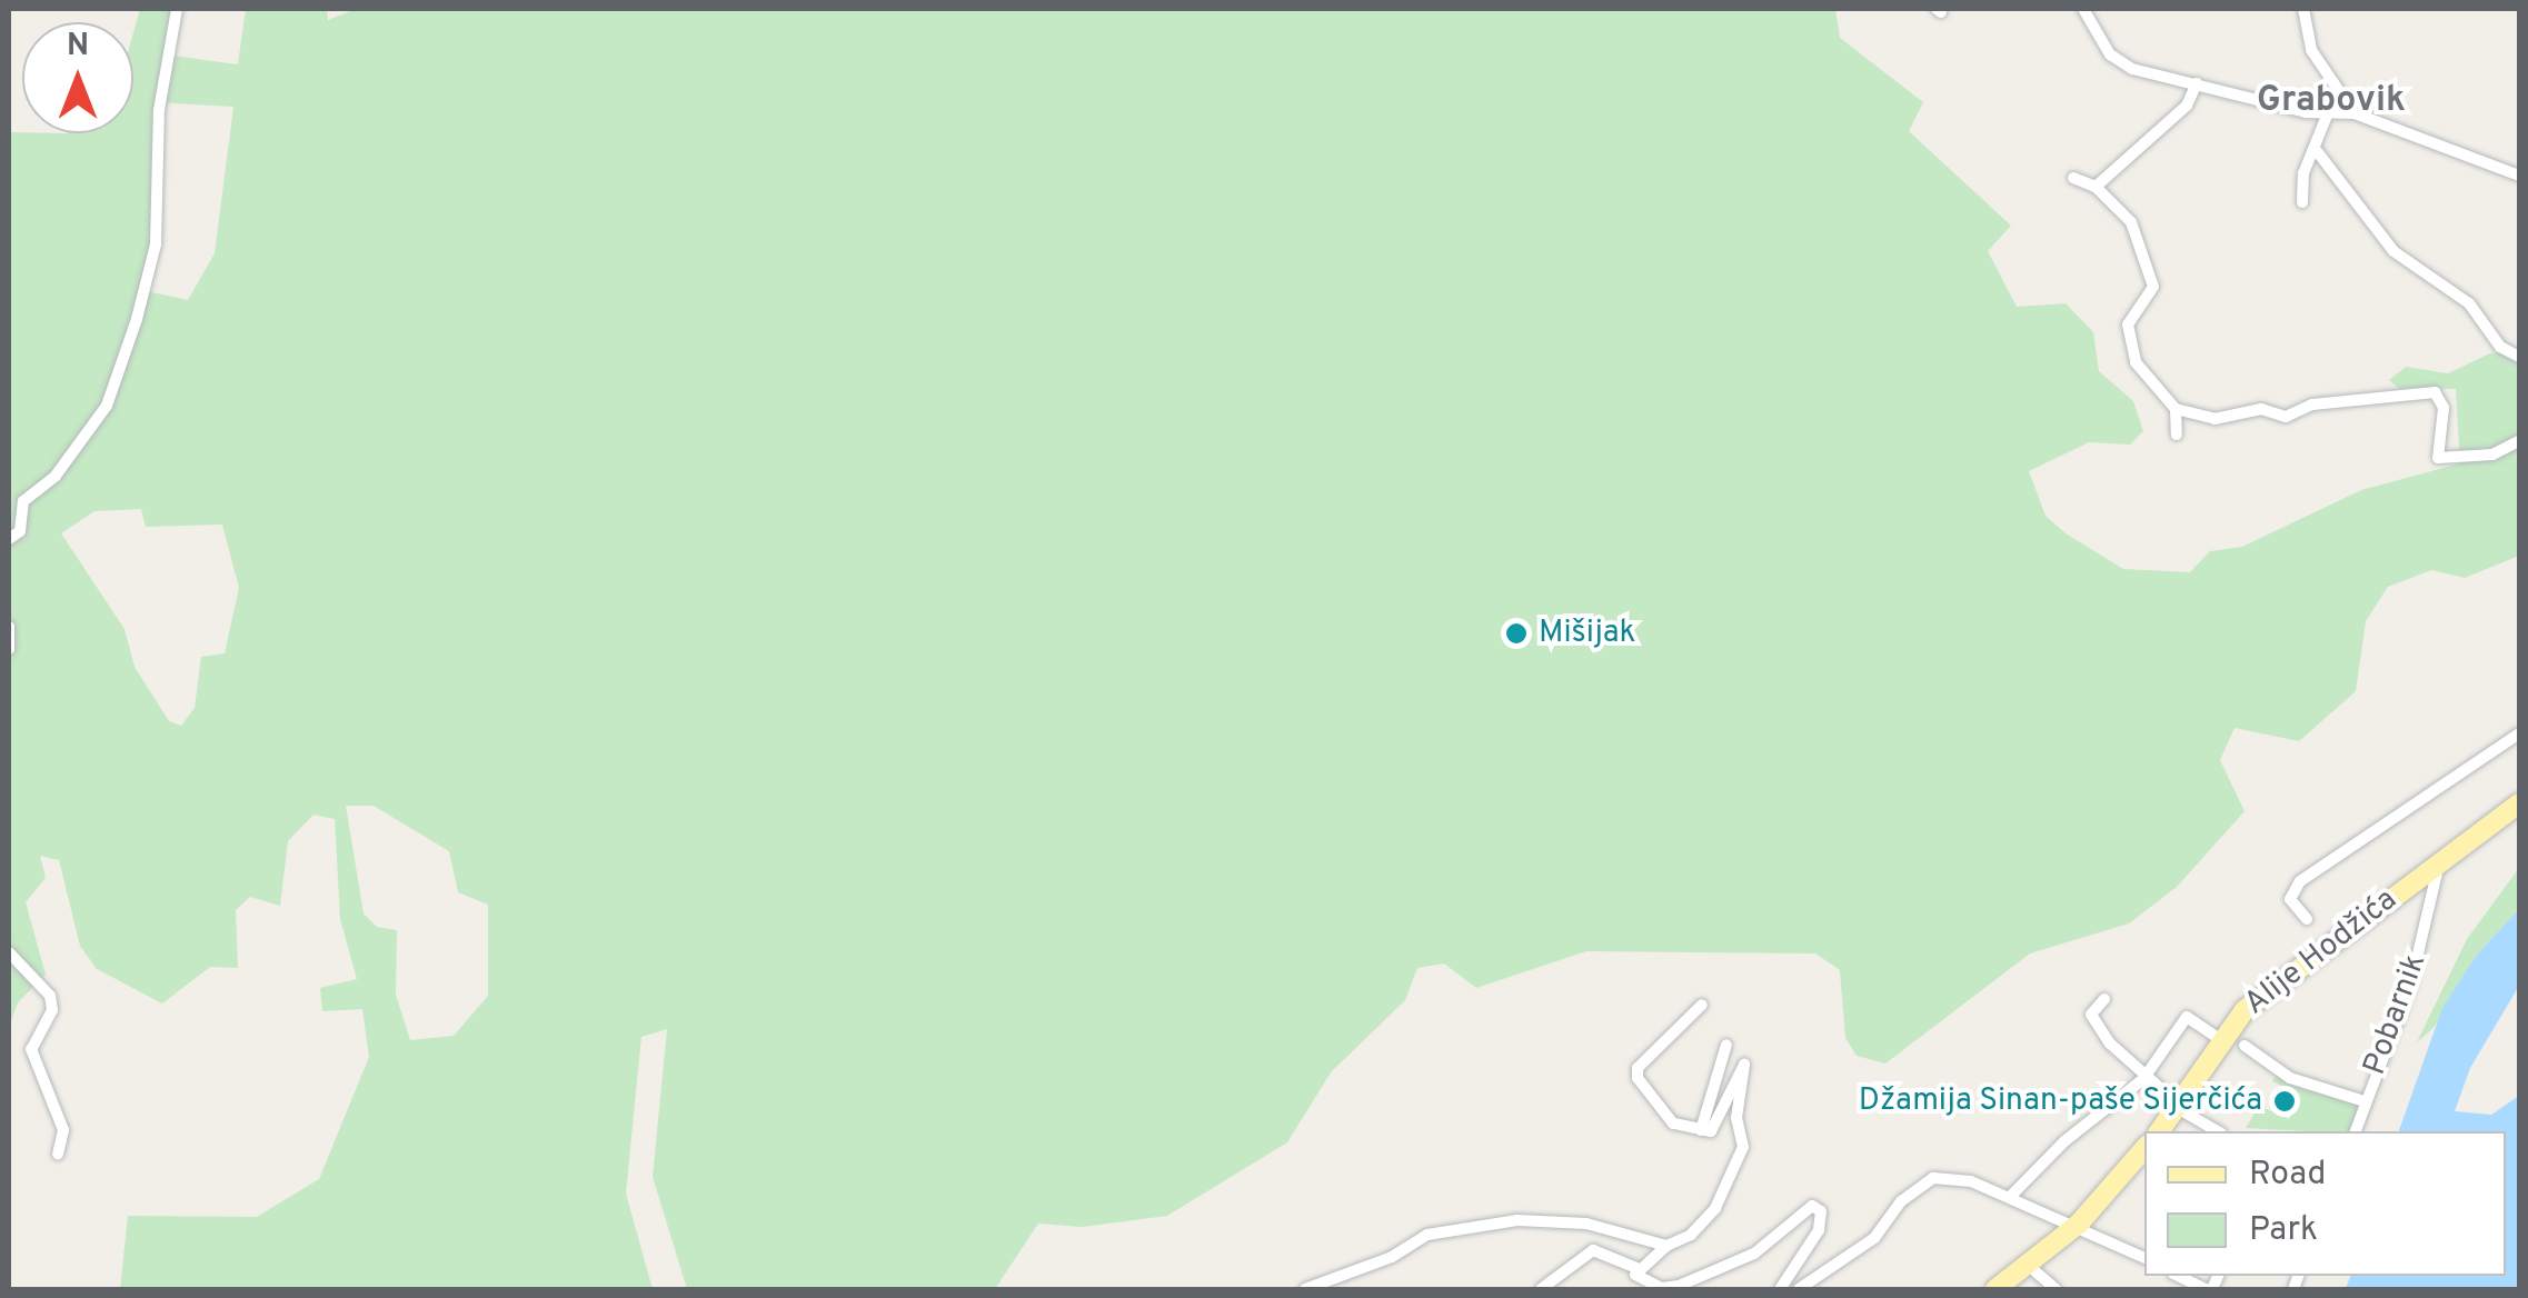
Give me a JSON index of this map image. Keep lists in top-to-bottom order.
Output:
{
  "streets": {
    "main road": ["Alije Hodžića"],
    "street": ["Pobarnik"]
  },
  "crossings": [
    ["Alije Hodžića", "Pobarnik"]
  ],
  "districts": ["Grabovik"],
  "places": ["Mišijak", "Džamija Sinan-paše Sijerčića"],
  "legend": ["Road", "Park"],
  "north": "top"
}
